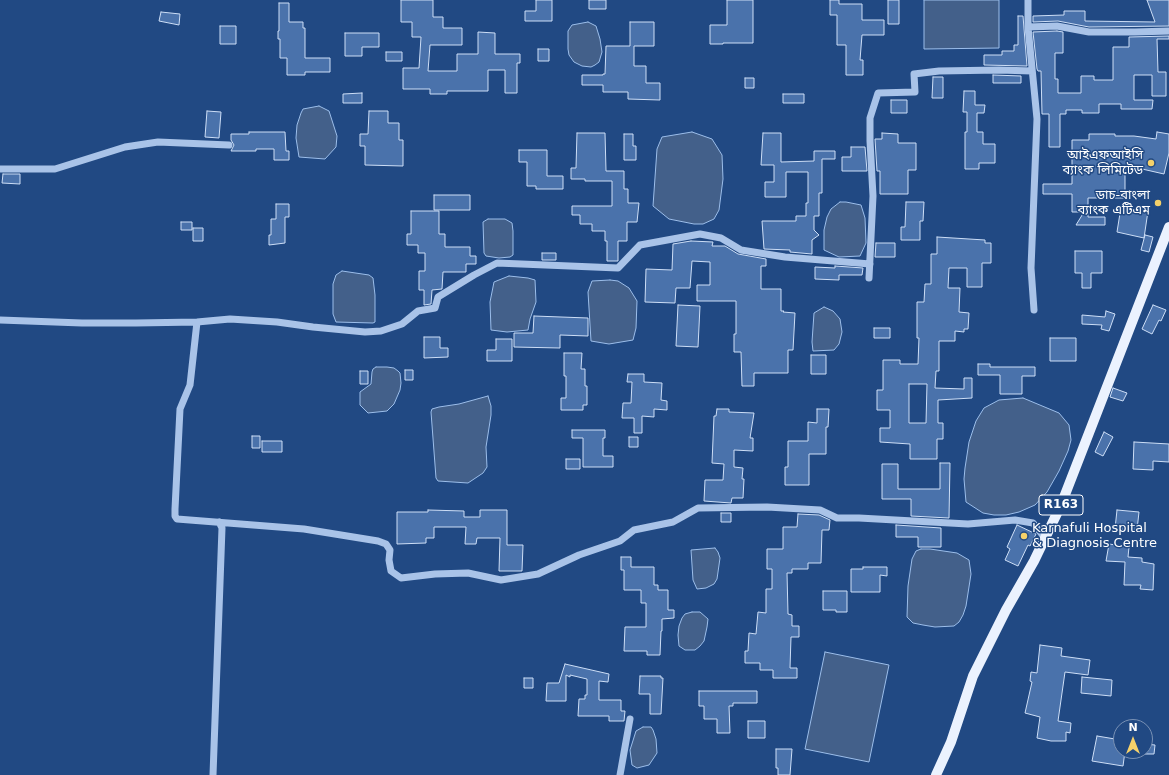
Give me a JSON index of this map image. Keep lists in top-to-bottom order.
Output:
{
  "streets": {
    "main road": ["R163"]
  },
  "places": ["আইএফআইসি ব্যাংক লিমিটেড", "ডাচ-বাংলা ব্যাংক এটিএম", "Karnafuli Hospital & Diagnosis Centre"],
  "north": "top"
}
